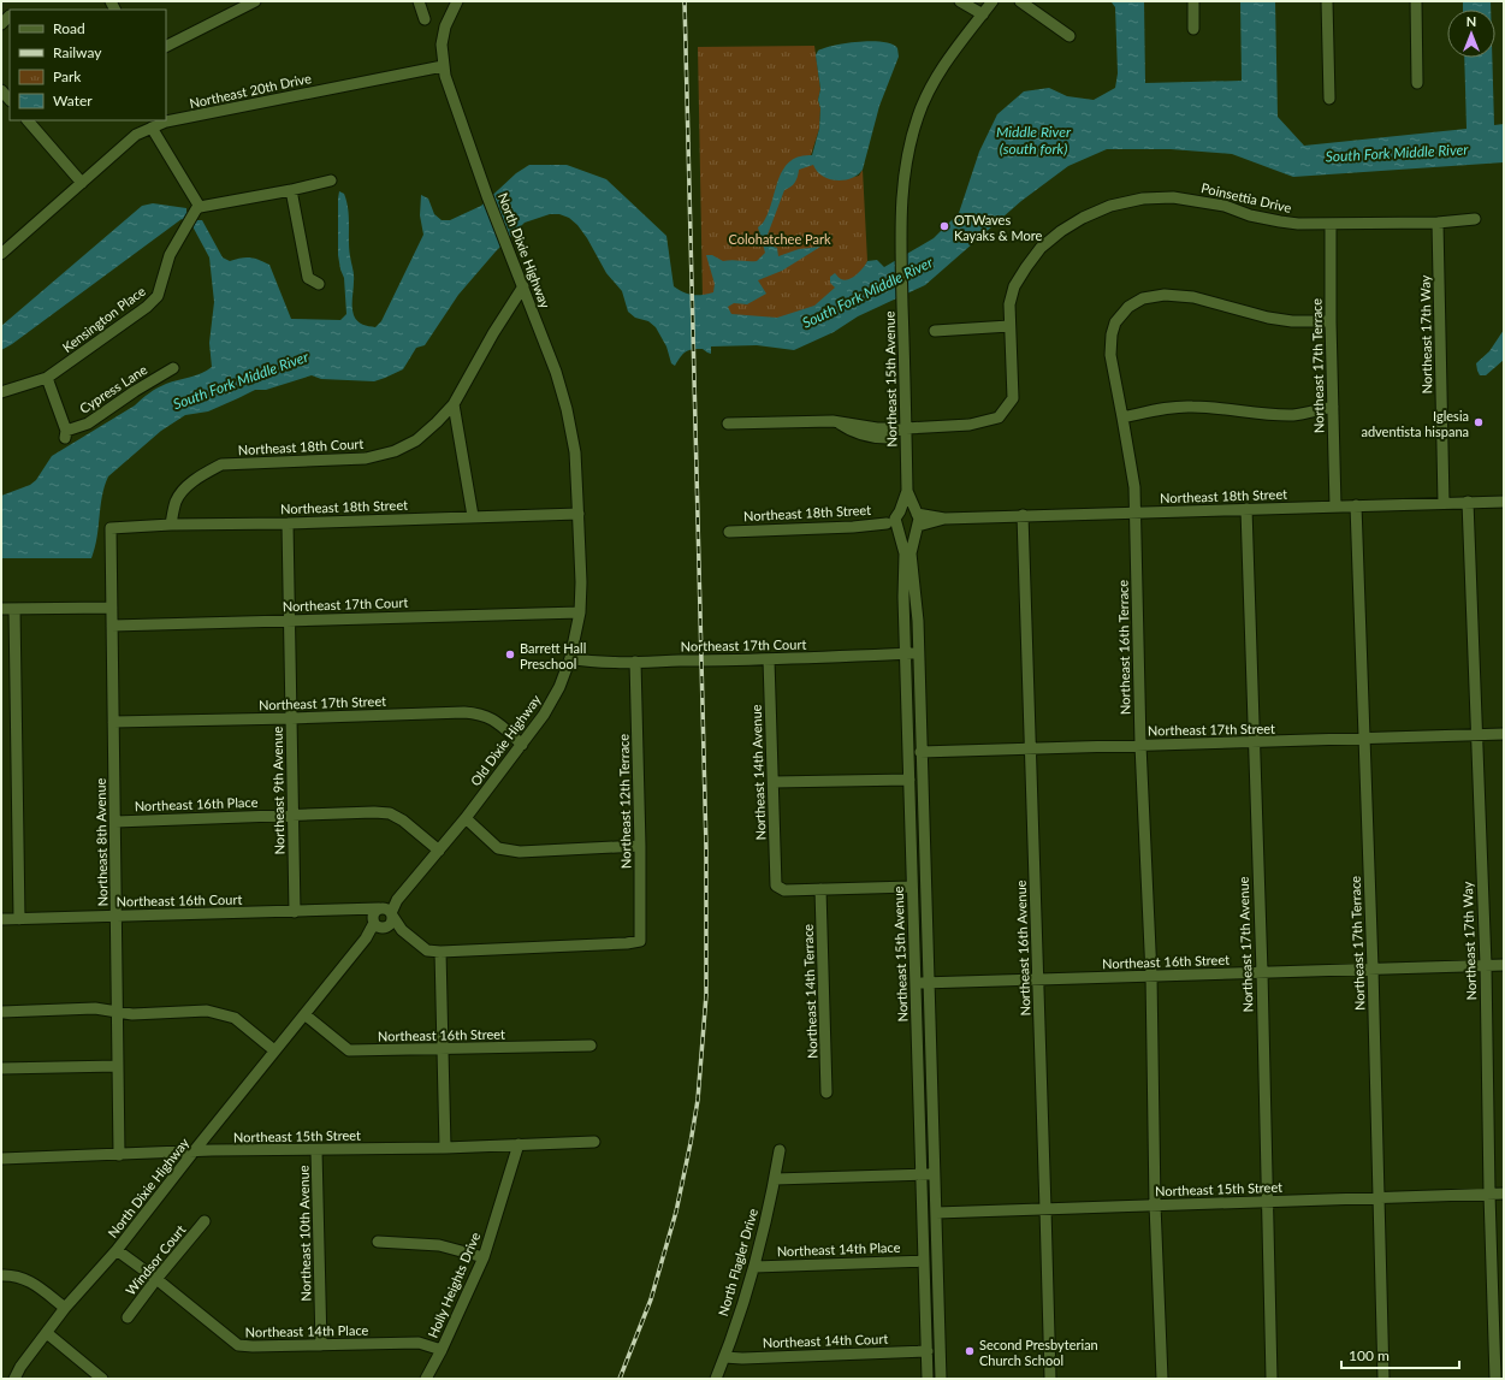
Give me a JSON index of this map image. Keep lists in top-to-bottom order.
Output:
{
  "streets": {
    "street": [
      "Northeast 20th Drive",
      "Poinsettia Drive",
      "North Dixie Highway",
      "Kensington Place",
      "Northeast 17th Way",
      "Northeast 17th Terrace",
      "Northeast 15th Avenue",
      "Cypress Lane",
      "Northeast 18th Court",
      "Northeast 18th Street",
      "Northeast 17th Court",
      "Northeast 16th Terrace",
      "Northeast 17th Street",
      "Old Dixie Highway",
      "Northeast 14th Avenue",
      "Northeast 9th Avenue",
      "Northeast 12th Terrace",
      "Northeast 16th Place",
      "Northeast 8th Avenue",
      "Northeast 16th Court",
      "Northeast 17th Avenue",
      "Northeast 16th Avenue",
      "Northeast 16th Street",
      "Northeast 14th Terrace",
      "Northeast 15th Street",
      "Northeast 10th Avenue",
      "Northeast 14th Place",
      "Windsor Court",
      "North Flagler Drive",
      "Holly Heights Drive",
      "Northeast 14th Court"
    ]
  },
  "crossings": [
    ["Northeast 20th Drive", "North Dixie Highway"],
    ["Poinsettia Drive", "Northeast 17th Way"],
    ["Poinsettia Drive", "Northeast 17th Terrace"],
    ["Poinsettia Drive", "Northeast 15th Avenue"],
    ["North Dixie Highway", "Northeast 18th Court"],
    ["North Dixie Highway", "Northeast 18th Street"],
    ["North Dixie Highway", "Old Dixie Highway"],
    ["North Dixie Highway", "Northeast 16th Street"],
    ["North Dixie Highway", "Northeast 15th Street"],
    ["North Dixie Highway", "Northeast 14th Place"],
    ["Kensington Place", "Cypress Lane"],
    ["Northeast 17th Way", "Northeast 18th Street"],
    ["Northeast 17th Way", "Northeast 17th Street"],
    ["Northeast 17th Way", "Northeast 16th Street"],
    ["Northeast 17th Way", "Northeast 15th Street"],
    ["Northeast 17th Terrace", "Northeast 18th Street"],
    ["Northeast 17th Terrace", "Northeast 16th Terrace"],
    ["Northeast 17th Terrace", "Northeast 17th Street"],
    ["Northeast 17th Terrace", "Northeast 16th Street"],
    ["Northeast 17th Terrace", "Northeast 15th Street"],
    ["Northeast 15th Avenue", "Northeast 18th Street"],
    ["Northeast 15th Avenue", "Northeast 17th Court"],
    ["Northeast 15th Avenue", "Northeast 17th Street"],
    ["Northeast 15th Avenue", "Northeast 16th Street"],
    ["Northeast 15th Avenue", "Northeast 15th Street"],
    ["Northeast 15th Avenue", "Northeast 14th Place"],
    ["Northeast 15th Avenue", "Northeast 14th Court"],
    ["Northeast 18th Court", "Northeast 18th Street"],
    ["Northeast 18th Street", "Northeast 16th Terrace"],
    ["Northeast 18th Street", "Old Dixie Highway"],
    ["Northeast 18th Street", "Northeast 9th Avenue"],
    ["Northeast 18th Street", "Northeast 8th Avenue"],
    ["Northeast 18th Street", "Northeast 17th Avenue"],
    ["Northeast 18th Street", "Northeast 16th Avenue"],
    ["Northeast 17th Court", "Old Dixie Highway"],
    ["Northeast 17th Court", "Northeast 14th Avenue"],
    ["Northeast 17th Court", "Northeast 9th Avenue"],
    ["Northeast 17th Court", "Northeast 12th Terrace"],
    ["Northeast 17th Court", "Northeast 8th Avenue"],
    ["Northeast 16th Terrace", "Northeast 17th Street"],
    ["Northeast 16th Terrace", "Northeast 16th Street"],
    ["Northeast 16th Terrace", "Northeast 15th Street"],
    ["Northeast 17th Street", "Old Dixie Highway"],
    ["Northeast 17th Street", "Northeast 9th Avenue"],
    ["Northeast 17th Street", "Northeast 8th Avenue"],
    ["Northeast 17th Street", "Northeast 17th Avenue"],
    ["Northeast 17th Street", "Northeast 16th Avenue"],
    ["Old Dixie Highway", "Northeast 16th Place"],
    ["Old Dixie Highway", "Northeast 16th Court"],
    ["Old Dixie Highway", "Northeast 16th Street"],
    ["Northeast 14th Avenue", "Northeast 14th Terrace"],
    ["Northeast 9th Avenue", "Northeast 16th Place"],
    ["Northeast 9th Avenue", "Northeast 16th Court"],
    ["Northeast 12th Terrace", "Northeast 16th Court"],
    ["Northeast 16th Place", "Northeast 8th Avenue"],
    ["Northeast 8th Avenue", "Northeast 16th Court"],
    ["Northeast 8th Avenue", "Northeast 15th Street"],
    ["Northeast 17th Avenue", "Northeast 16th Street"],
    ["Northeast 17th Avenue", "Northeast 15th Street"],
    ["Northeast 16th Avenue", "Northeast 16th Street"],
    ["Northeast 16th Avenue", "Northeast 15th Street"],
    ["Northeast 15th Street", "Northeast 10th Avenue"],
    ["Northeast 15th Street", "Holly Heights Drive"],
    ["Northeast 10th Avenue", "Northeast 14th Place"],
    ["Northeast 14th Place", "Windsor Court"],
    ["Northeast 14th Place", "North Flagler Drive"],
    ["Northeast 14th Place", "Holly Heights Drive"],
    ["North Flagler Drive", "Northeast 14th Court"]
  ],
  "water": ["Middle River (south fork)", "South Fork Middle River"],
  "parks": ["Colohatchee Park"],
  "places": [
    "OTWaves Kayaks & More",
    "Iglesia adventista hispana",
    "Barrett Hall Preschool",
    "Second Presbyterian Church School"
  ],
  "legend": [
    "Road",
    "Railway",
    "Park",
    "Water"
  ],
  "scale_bar": "100 m",
  "north": "top"
}
